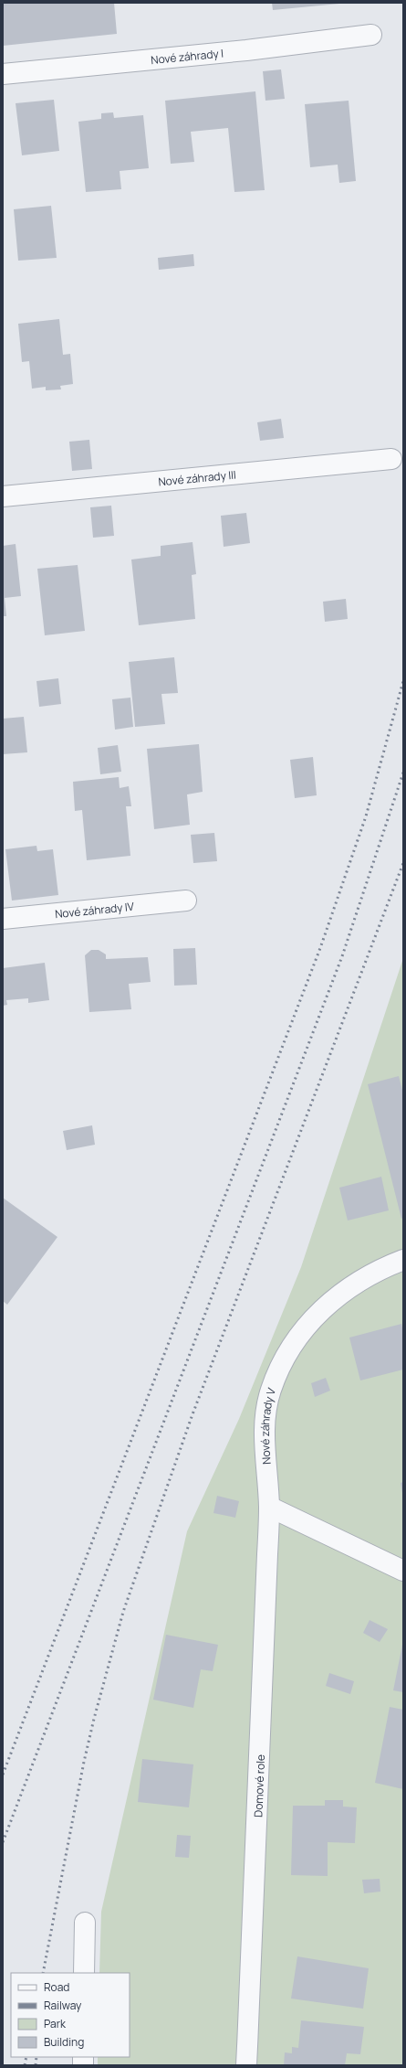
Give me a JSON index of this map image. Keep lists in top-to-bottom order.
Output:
{
  "streets": {
    "street": [
      "Nové záhrady I",
      "Nové záhrady III",
      "Nové záhrady IV",
      "Nové záhrady V",
      "Domové role"
    ]
  },
  "crossings": [
    ["Nové záhrady V", "Domové role"]
  ],
  "legend": [
    "Road",
    "Railway",
    "Park",
    "Building"
  ]
}
